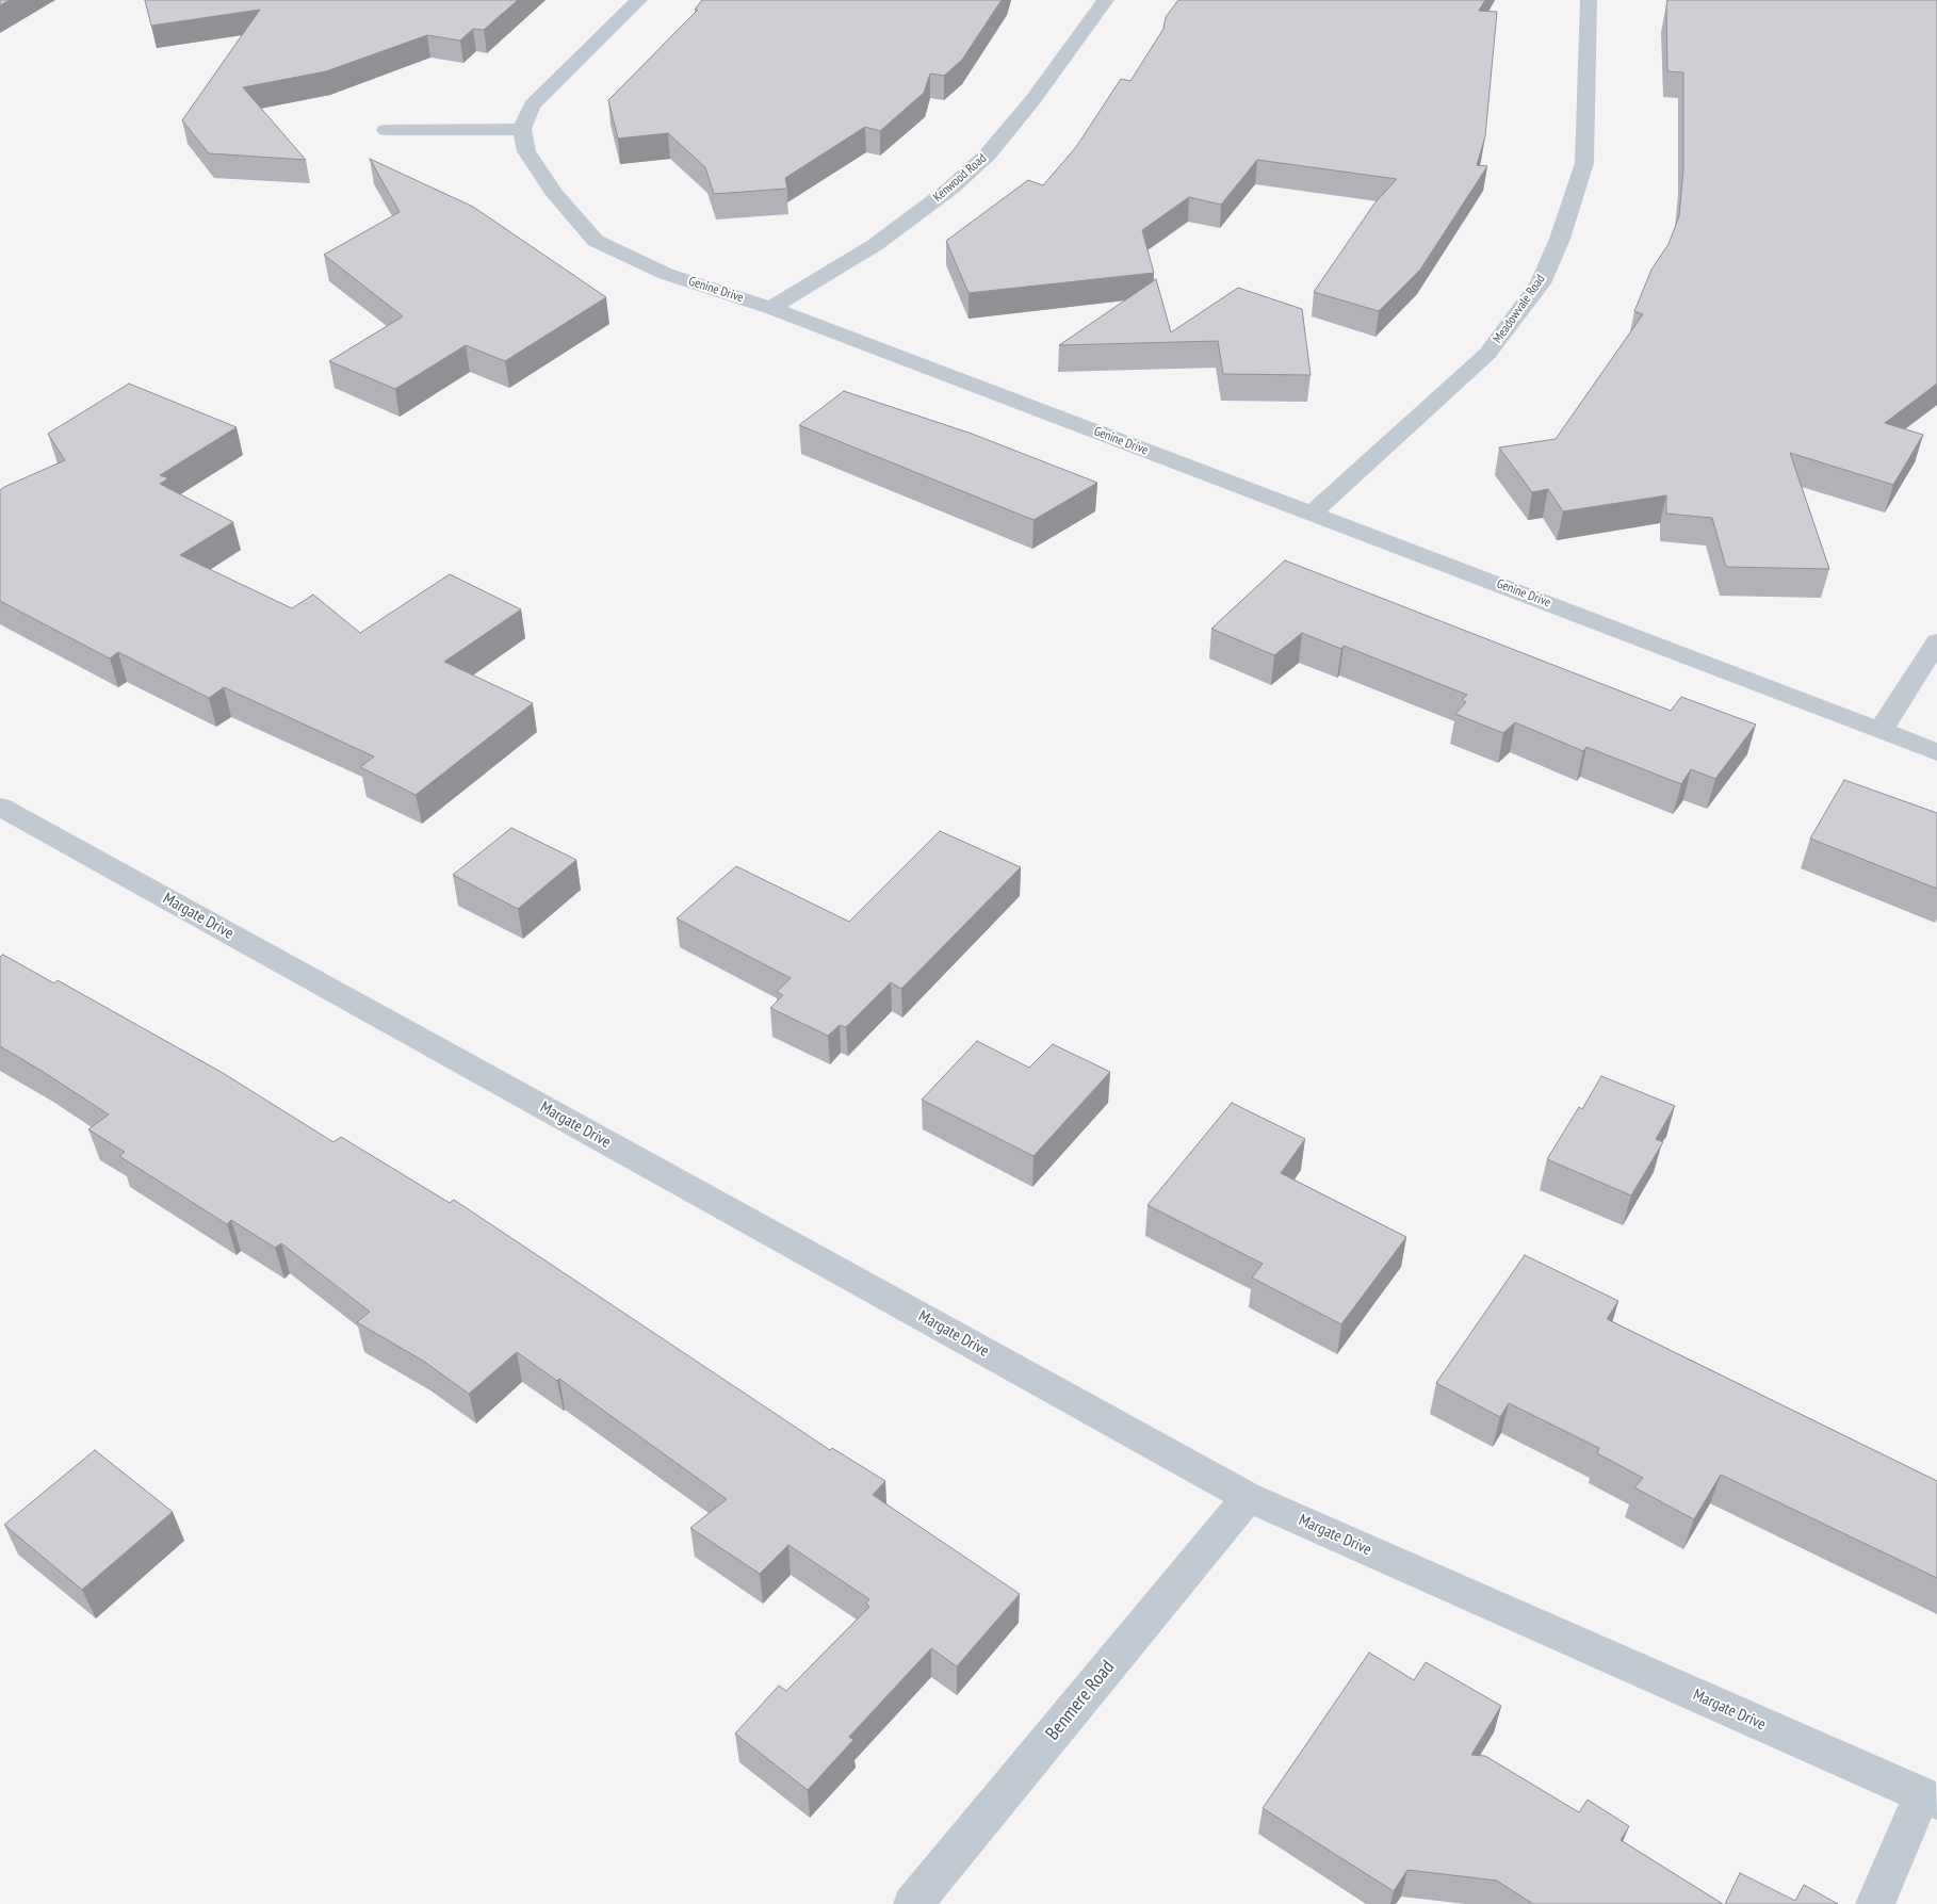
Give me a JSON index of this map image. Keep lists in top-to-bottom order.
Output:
{
  "streets": {
    "street": [
      "Kenwood Road",
      "Genine Drive",
      "Meadowvale Road",
      "Margate Drive",
      "Benmere Road"
    ]
  },
  "crossings": [
    ["Kenwood Road", "Genine Drive"],
    ["Genine Drive", "Meadowvale Road"],
    ["Margate Drive", "Benmere Road"]
  ]
}
